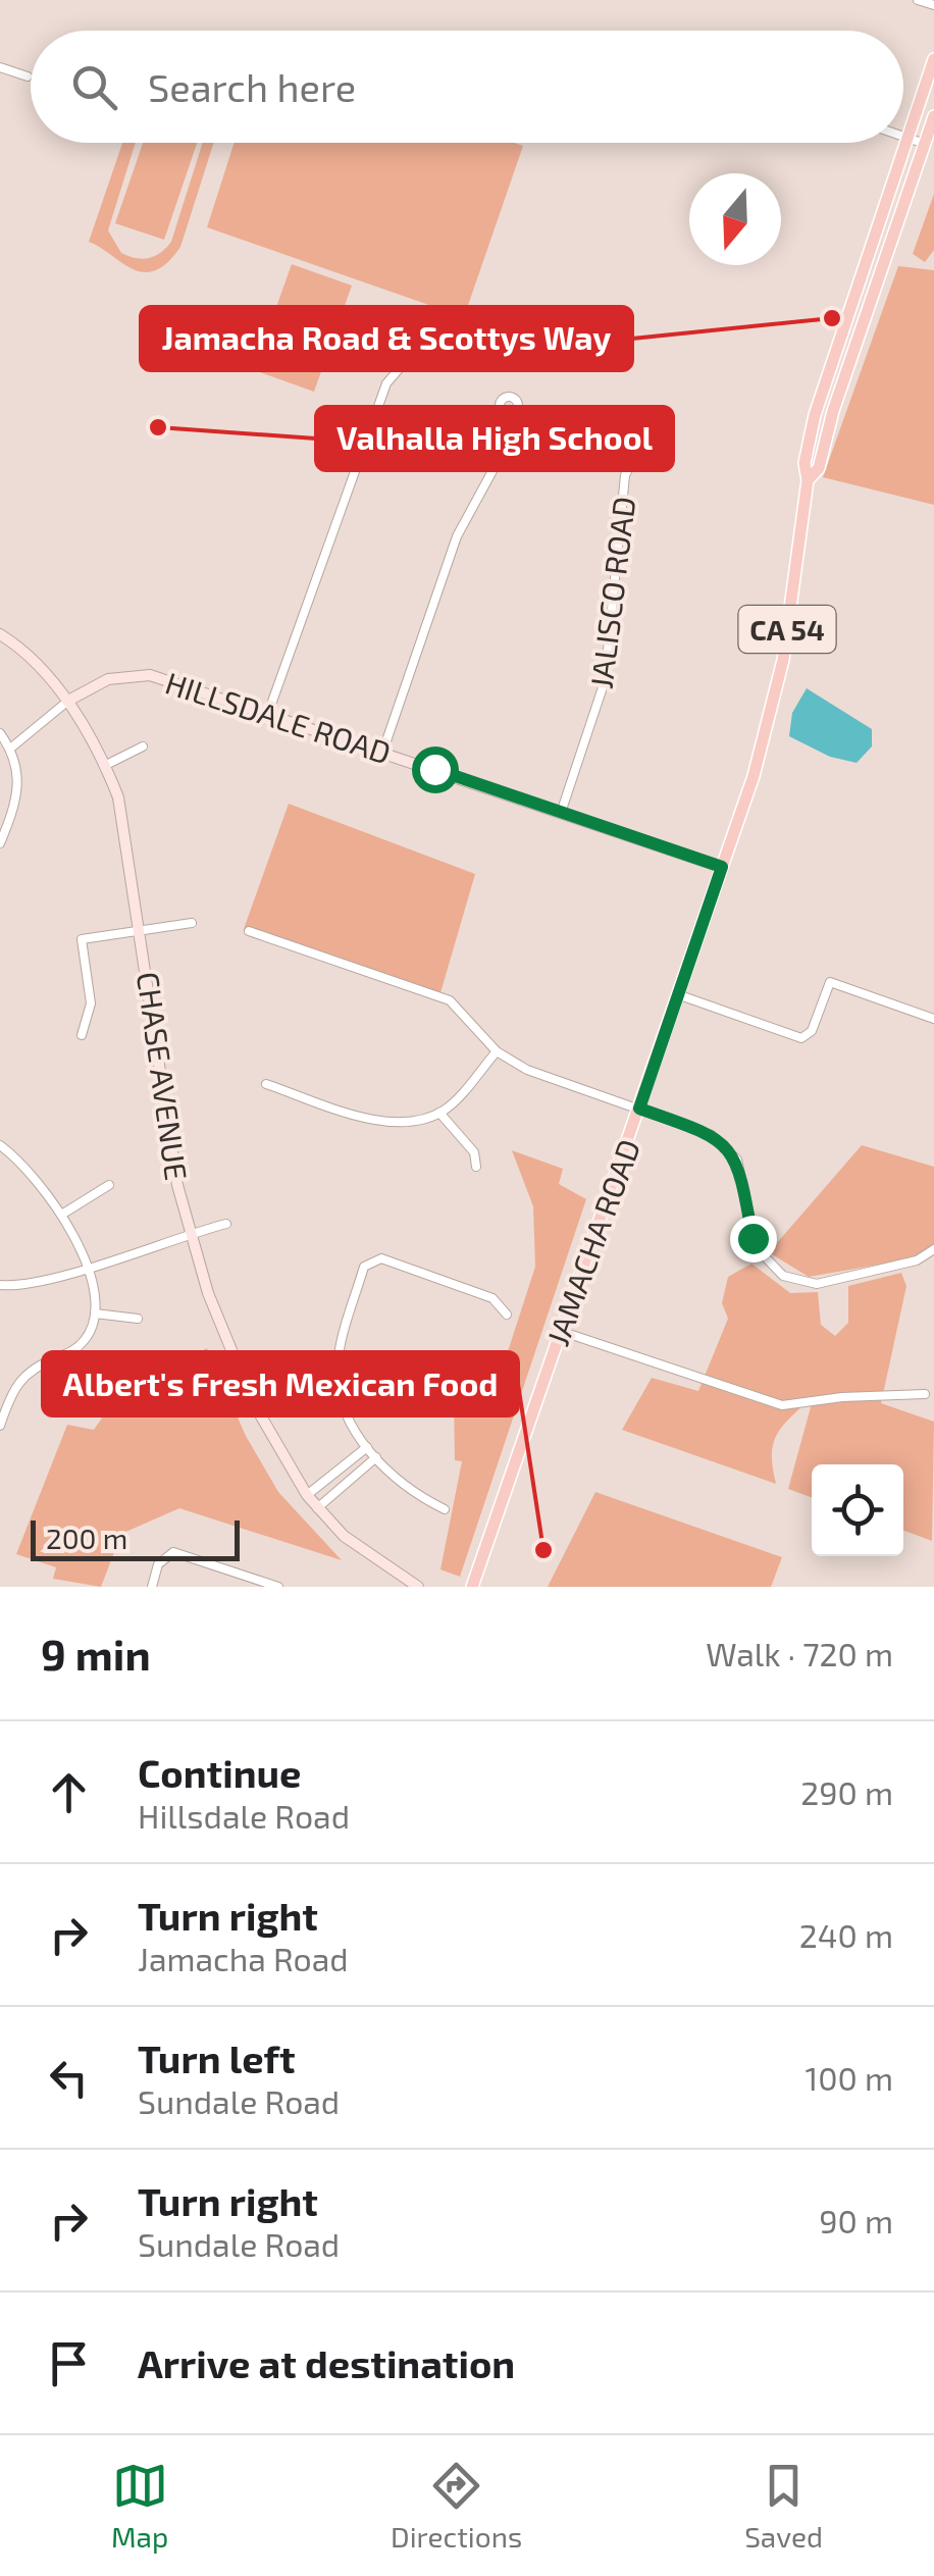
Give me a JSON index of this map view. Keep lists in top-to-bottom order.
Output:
{
  "streets": {
    "main road": [
      "CA 54",
      "HILLSDALE ROAD",
      "CHASE AVENUE",
      "JAMACHA ROAD"
    ],
    "street": ["JALISCO ROAD"]
  },
  "crossings": [
    ["JALISCO ROAD", "HILLSDALE ROAD"],
    ["HILLSDALE ROAD", "CHASE AVENUE"],
    ["HILLSDALE ROAD", "JAMACHA ROAD"]
  ],
  "places": ["Jamacha Road & Scottys Way", "Valhalla High School", "Albert's Fresh Mexican Food"],
  "scale_bar": "200 m",
  "north": "bottom",
  "page": {
    "search": "Search here",
    "scale": "200 m",
    "heading": ["9 min", "Walk · 720 m"],
    "list": [
      ["Continue", "Hillsdale Road", "290 m"],
      ["Turn right", "Jamacha Road", "240 m"],
      ["Turn left", "Sundale Road", "100 m"],
      ["Turn right", "Sundale Road", "90 m"],
      "Arrive at destination"
    ],
    "nav": ["Map", "Directions", "Saved"]
  }
}
